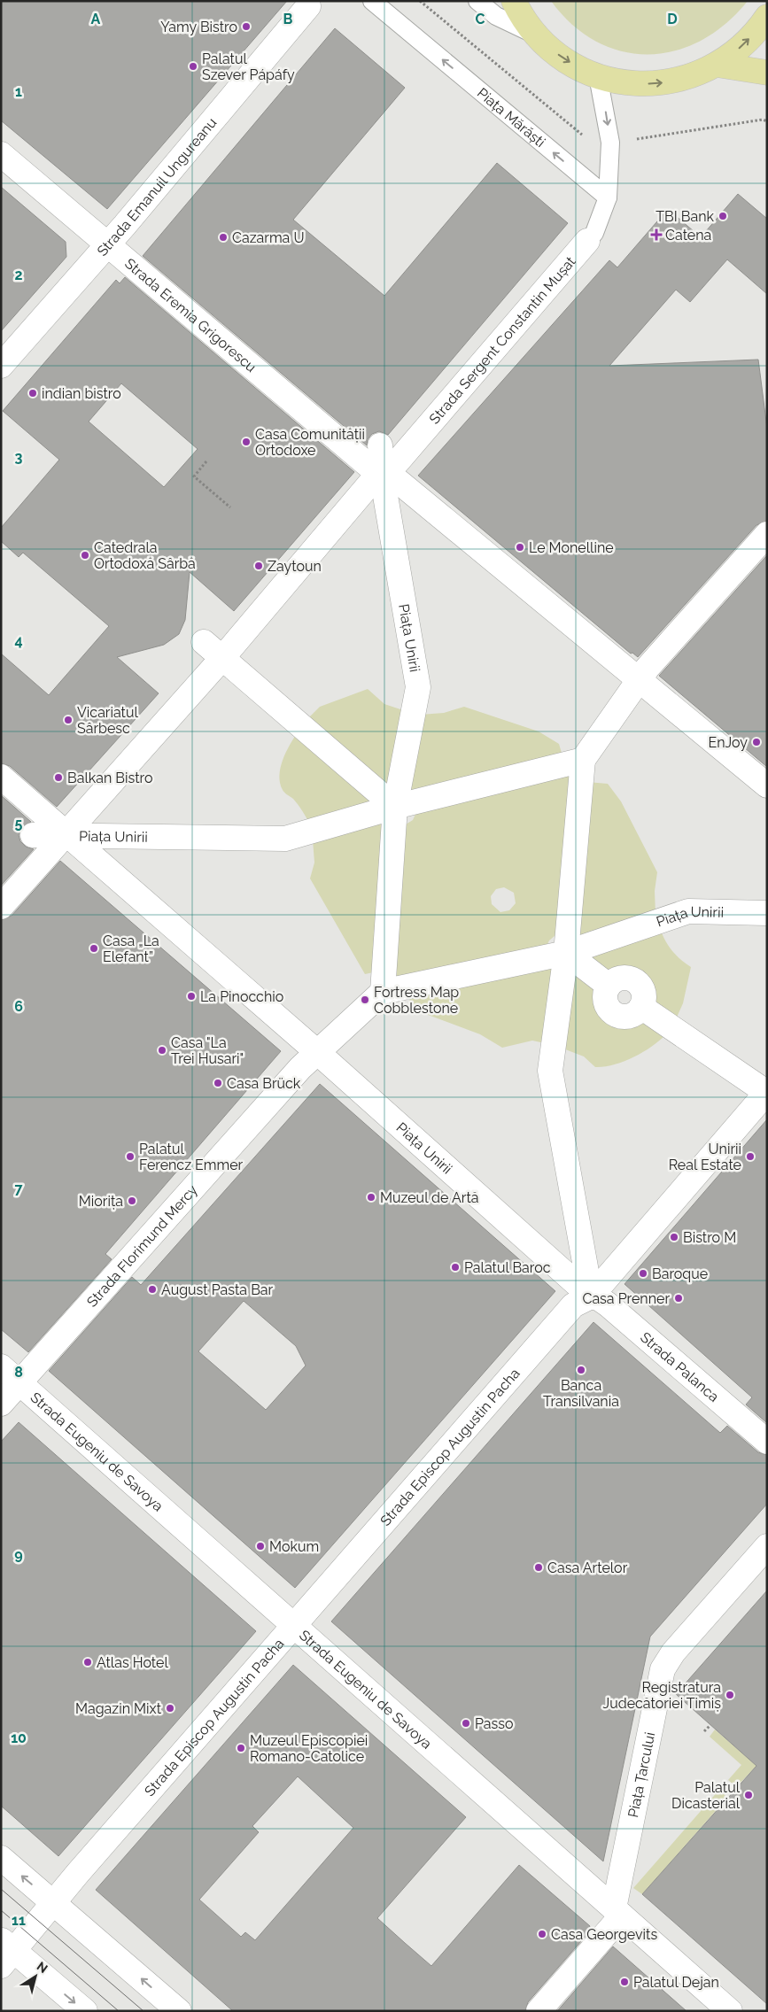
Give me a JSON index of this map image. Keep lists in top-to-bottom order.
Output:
{
  "streets": {
    "street": [
      "Strada Emanuil Ungureanu",
      "Strada Eremia Grigorescu",
      "Strada Sergent Constantin Mușat",
      "Piața Unirii",
      "Strada Florimund Mercy",
      "Strada Palanca",
      "Strada Episcop Augustin Pacha",
      "Strada Eugeniu de Savoya",
      "Piața Țarcului"
    ],
    "lane": ["Piața Mărăști"]
  },
  "crossings": [
    ["Piața Mărăști", "Strada Sergent Constantin Mușat"],
    ["Strada Emanuil Ungureanu", "Strada Eremia Grigorescu"],
    ["Strada Eremia Grigorescu", "Strada Sergent Constantin Mușat"],
    ["Strada Eremia Grigorescu", "Piața Unirii"],
    ["Strada Sergent Constantin Mușat", "Piața Unirii"],
    ["Piața Unirii", "Strada Florimund Mercy"],
    ["Piața Unirii", "Strada Palanca"],
    ["Piața Unirii", "Strada Episcop Augustin Pacha"],
    ["Strada Florimund Mercy", "Strada Eugeniu de Savoya"],
    ["Strada Palanca", "Strada Episcop Augustin Pacha"],
    ["Strada Episcop Augustin Pacha", "Strada Eugeniu de Savoya"],
    ["Strada Eugeniu de Savoya", "Piața Țarcului"]
  ],
  "one_way": ["Piața Mărăști"],
  "places": {
    "other": [
      "Yamy Bistro",
      "Palatul Szever Pápáfy",
      "TBI Bank",
      "Cazarma U",
      "indian bistro",
      "Casa Comunității Ortodoxe",
      "Le Monelline",
      "Catedrala Ortodoxă Sârbă",
      "Zaytoun",
      "Vicariatul Sârbesc",
      "EnJoy",
      "Balkan Bistro",
      "Casa „La Elefant”",
      "La Pinocchio",
      "Fortress Map Cobblestone",
      "Casa \"La Trei Husari\"",
      "Casa Brück",
      "Palatul Ferencz Emmer",
      "Unirii Real Estate",
      "Muzeul de Artă",
      "Miorița",
      "Bistro M",
      "Palatul Baroc",
      "Baroque",
      "August Pasta Bar",
      "Casa Prenner",
      "Banca Transilvania",
      "Mokum",
      "Casa Artelor",
      "Atlas Hotel",
      "Registratura Judecătoriei Timiș",
      "Magazin Mixt",
      "Passo",
      "Muzeul Episcopiei Romano-Catolice",
      "Palatul Dicasterial",
      "Casa Georgevits",
      "Palatul Dejan"
    ],
    "health": ["Catena"]
  },
  "north": "top right",
  "grid": {
    "columns": [
      "A",
      "B",
      "C",
      "D"
    ],
    "rows": [
      "1",
      "2",
      "3",
      "4",
      "5",
      "6",
      "7",
      "8",
      "9",
      "10",
      "11"
    ]
  }
}
